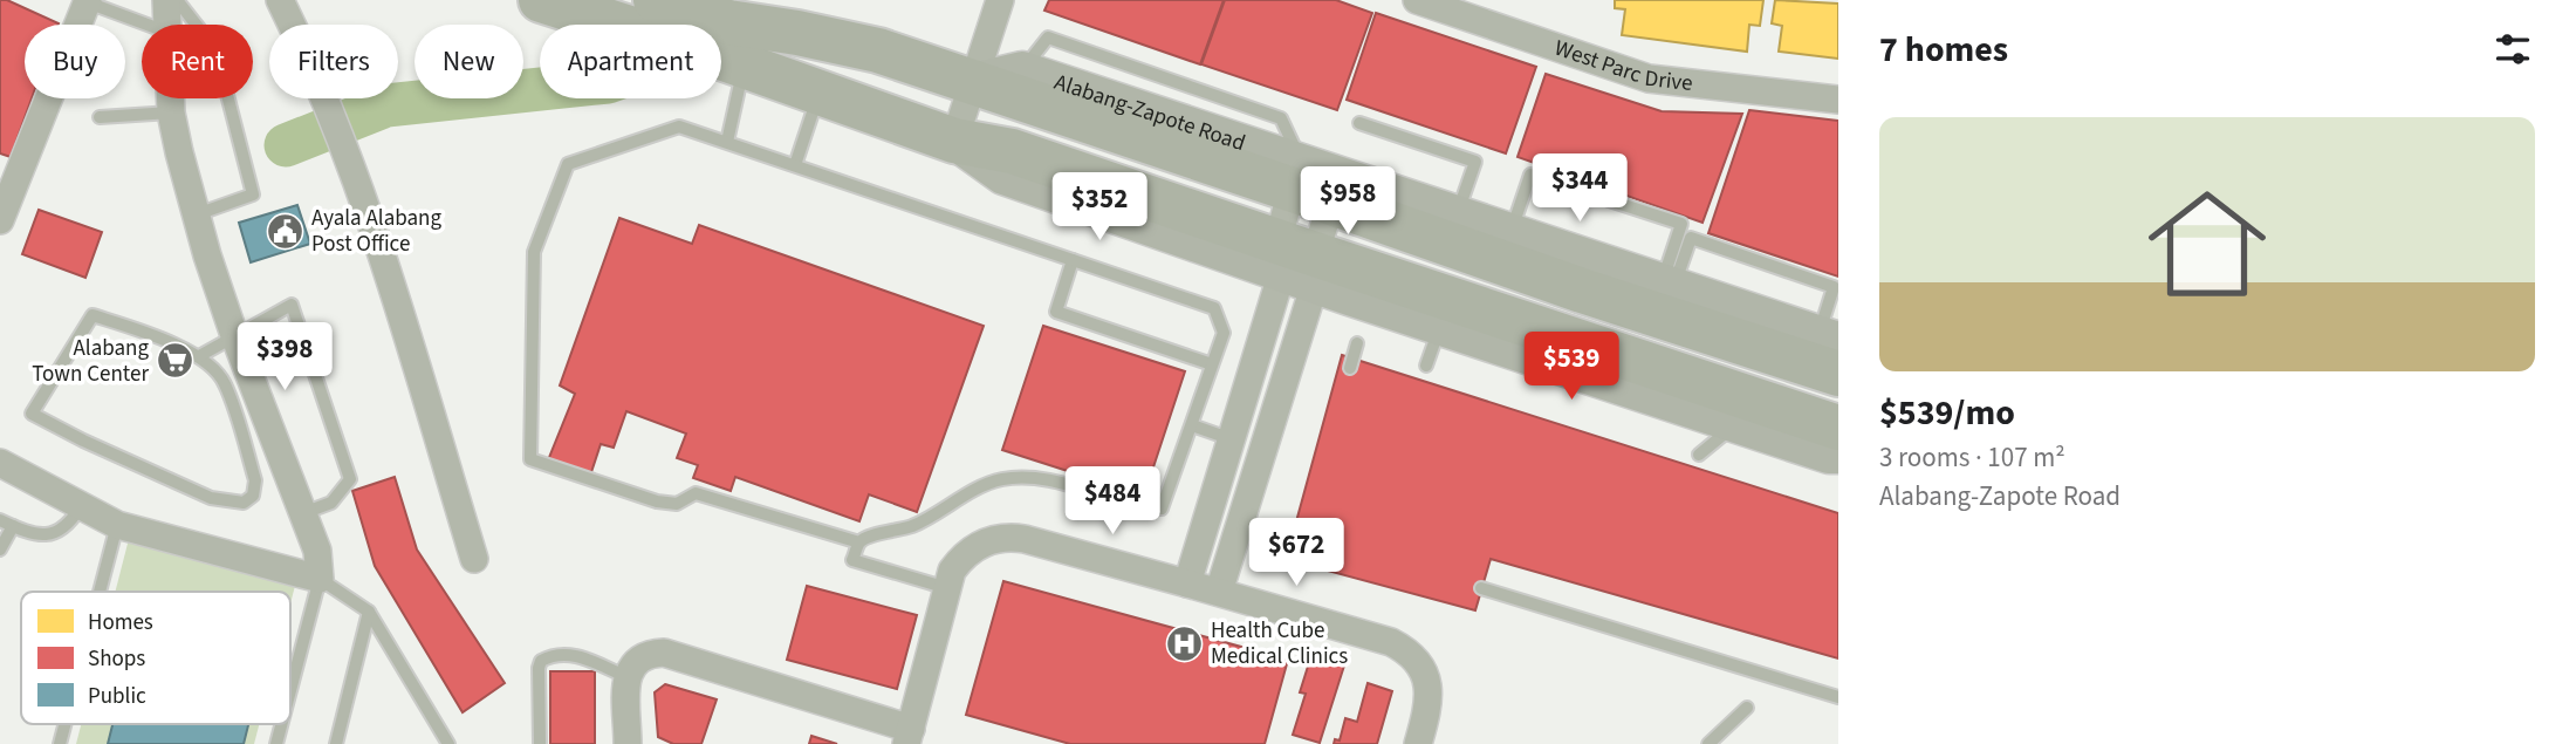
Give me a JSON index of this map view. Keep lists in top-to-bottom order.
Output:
{
  "streets": {
    "highway": ["Alabang-Zapote Road"],
    "street": ["West Parc Drive"]
  },
  "places": {
    "public building": ["Ayala Alabang Post Office"],
    "supermarket": ["Alabang Town Center"],
    "hospital": ["Health Cube Medical Clinics"]
  },
  "legend": ["Homes", "Shops", "Public"],
  "page": {
    "heading": "7 homes",
    "chip": [
      "Buy",
      "Rent",
      "Filters",
      "New",
      "Apartment"
    ],
    "list": [
      {
        "name": "$539/mo",
        "note": "3 rooms · 107 m² · Alabang-Zapote Road"
      }
    ],
    "price": [
      "$344",
      "$958",
      "$352",
      "$398",
      "$539",
      "$484",
      "$672"
    ]
  }
}
